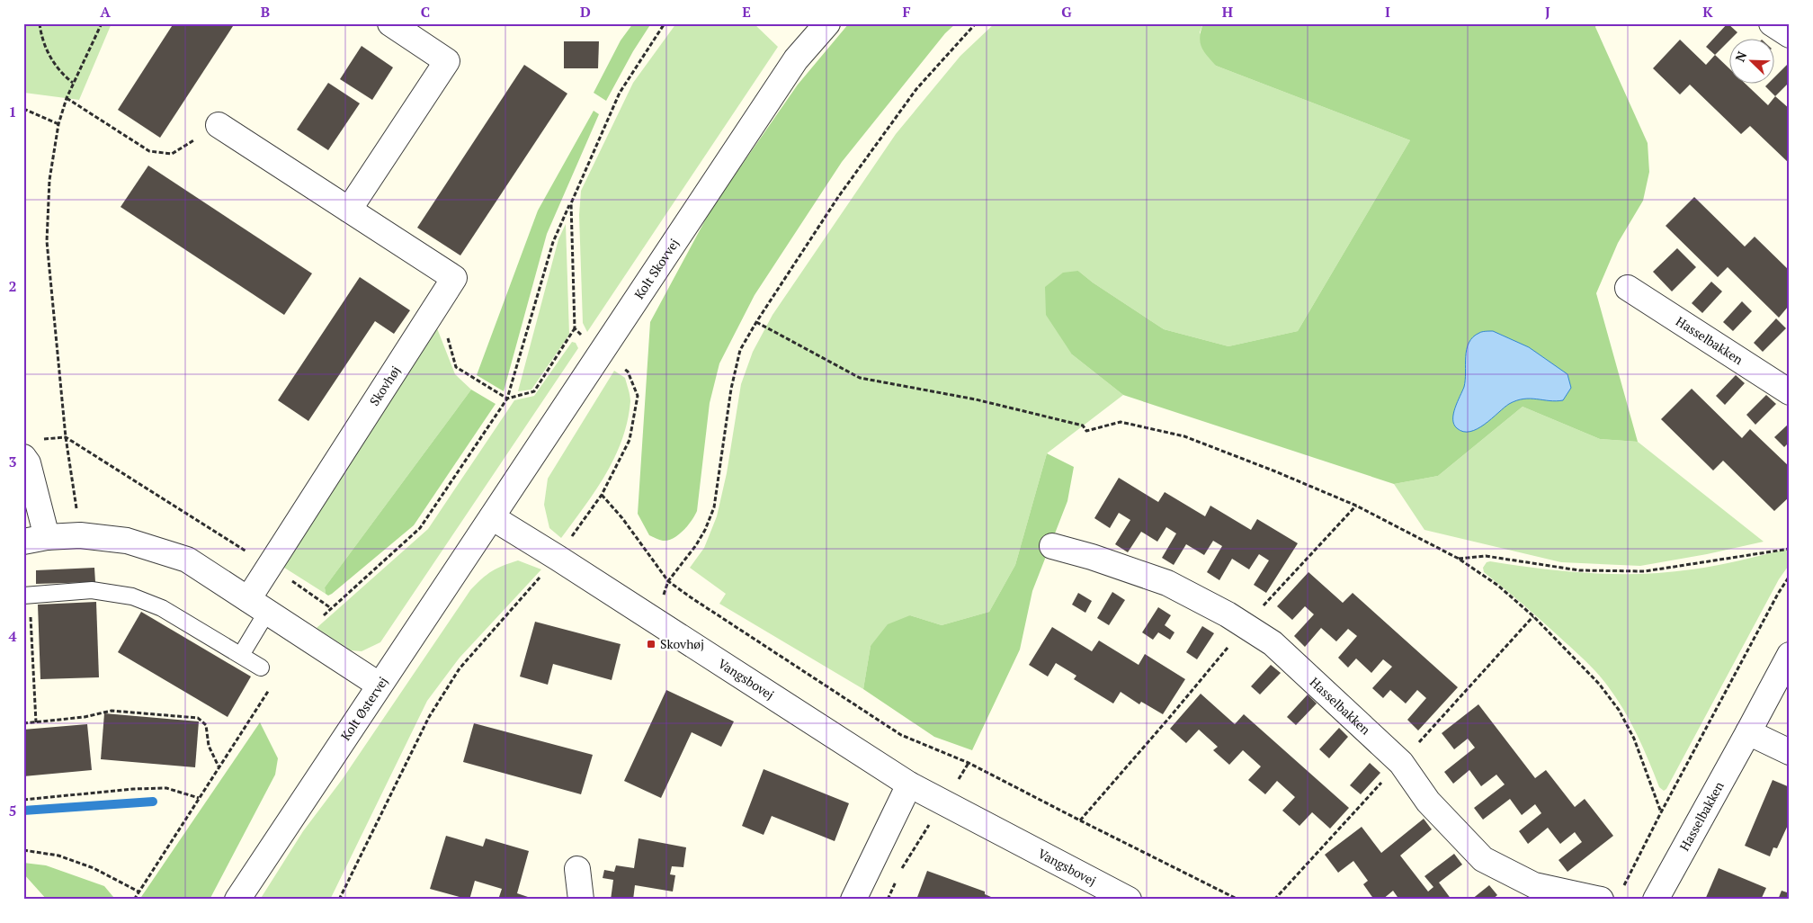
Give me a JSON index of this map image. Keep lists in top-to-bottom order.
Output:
{
  "streets": {
    "street": [
      "Kolt Skovvej",
      "Hasselbakken",
      "Skovhøj",
      "Vangsbovej",
      "Kolt Østervej"
    ]
  },
  "crossings": [
    ["Kolt Skovvej", "Vangsbovej"],
    ["Kolt Skovvej", "Kolt Østervej"],
    ["Vangsbovej", "Kolt Østervej"]
  ],
  "places": {
    "transit": ["Skovhøj"]
  },
  "north": "top left",
  "grid": {
    "columns": [
      "A",
      "B",
      "C",
      "D",
      "E",
      "F",
      "G",
      "H",
      "I",
      "J",
      "K"
    ],
    "rows": [
      "1",
      "2",
      "3",
      "4",
      "5"
    ]
  }
}
